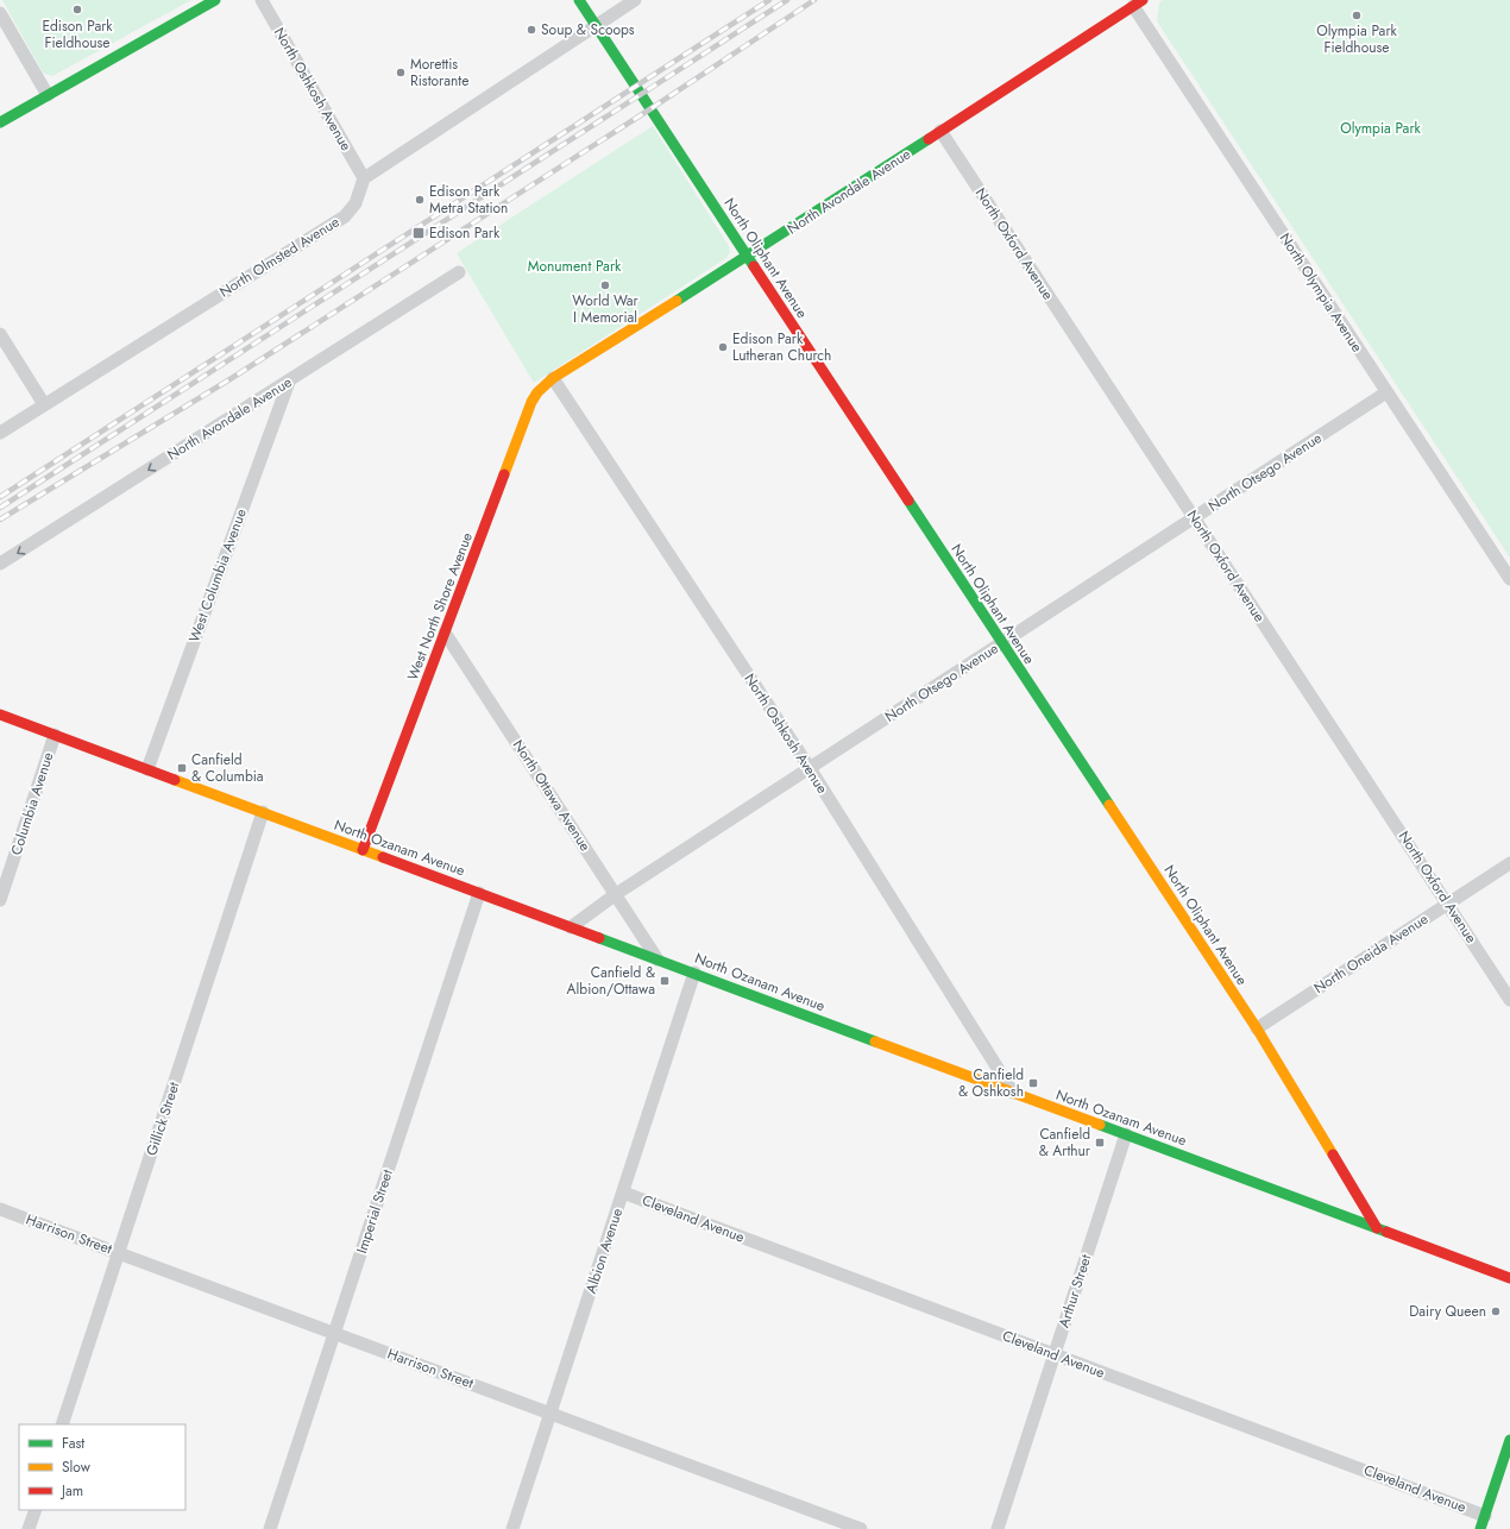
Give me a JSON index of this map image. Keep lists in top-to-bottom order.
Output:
{
  "streets": {
    "street": [
      "North Oshkosh Avenue",
      "North Avondale Avenue",
      "North Oxford Avenue",
      "North Olmsted Avenue",
      "North Oliphant Avenue",
      "North Olympia Avenue",
      "North Otsego Avenue",
      "West Columbia Avenue",
      "West North Shore Avenue",
      "North Ottawa Avenue",
      "Columbia Avenue",
      "North Ozanam Avenue",
      "North Oneida Avenue",
      "Gillick Street",
      "Imperial Street",
      "Cleveland Avenue",
      "Harrison Street",
      "Albion Avenue",
      "Arthur Street"
    ]
  },
  "crossings": [
    ["North Oshkosh Avenue", "North Avondale Avenue"],
    ["North Oshkosh Avenue", "North Olmsted Avenue"],
    ["North Oshkosh Avenue", "North Otsego Avenue"],
    ["North Oshkosh Avenue", "West North Shore Avenue"],
    ["North Oshkosh Avenue", "North Ozanam Avenue"],
    ["North Avondale Avenue", "North Oxford Avenue"],
    ["North Avondale Avenue", "North Oliphant Avenue"],
    ["North Avondale Avenue", "North Olympia Avenue"],
    ["North Avondale Avenue", "West Columbia Avenue"],
    ["North Avondale Avenue", "West North Shore Avenue"],
    ["North Oxford Avenue", "North Otsego Avenue"],
    ["North Oxford Avenue", "North Oneida Avenue"],
    ["North Oliphant Avenue", "North Otsego Avenue"],
    ["North Oliphant Avenue", "North Ozanam Avenue"],
    ["North Oliphant Avenue", "North Oneida Avenue"],
    ["North Olympia Avenue", "North Otsego Avenue"],
    ["North Otsego Avenue", "North Ottawa Avenue"],
    ["North Otsego Avenue", "North Ozanam Avenue"],
    ["West Columbia Avenue", "North Ozanam Avenue"],
    ["West North Shore Avenue", "North Ottawa Avenue"],
    ["West North Shore Avenue", "North Ozanam Avenue"],
    ["North Ottawa Avenue", "North Ozanam Avenue"],
    ["Columbia Avenue", "North Ozanam Avenue"],
    ["North Ozanam Avenue", "Gillick Street"],
    ["North Ozanam Avenue", "Imperial Street"],
    ["North Ozanam Avenue", "Albion Avenue"],
    ["North Ozanam Avenue", "Arthur Street"],
    ["Gillick Street", "Harrison Street"],
    ["Imperial Street", "Harrison Street"],
    ["Cleveland Avenue", "Albion Avenue"],
    ["Cleveland Avenue", "Arthur Street"],
    ["Harrison Street", "Albion Avenue"]
  ],
  "parks": ["Olympia Park", "Monument Park"],
  "places": {
    "other": [
      "Edison Park Fieldhouse",
      "Olympia Park Fieldhouse",
      "Soup & Scoops",
      "Morettis Ristorante",
      "Edison Park Metra Station",
      "World War I Memorial",
      "Edison Park Lutheran Church",
      "Dairy Queen"
    ],
    "transit": [
      "Edison Park",
      "Canfield & Columbia",
      "Canfield & Albion/Ottawa",
      "Canfield & Oshkosh",
      "Canfield & Arthur"
    ]
  },
  "legend": ["Fast", "Slow", "Jam"]
}
